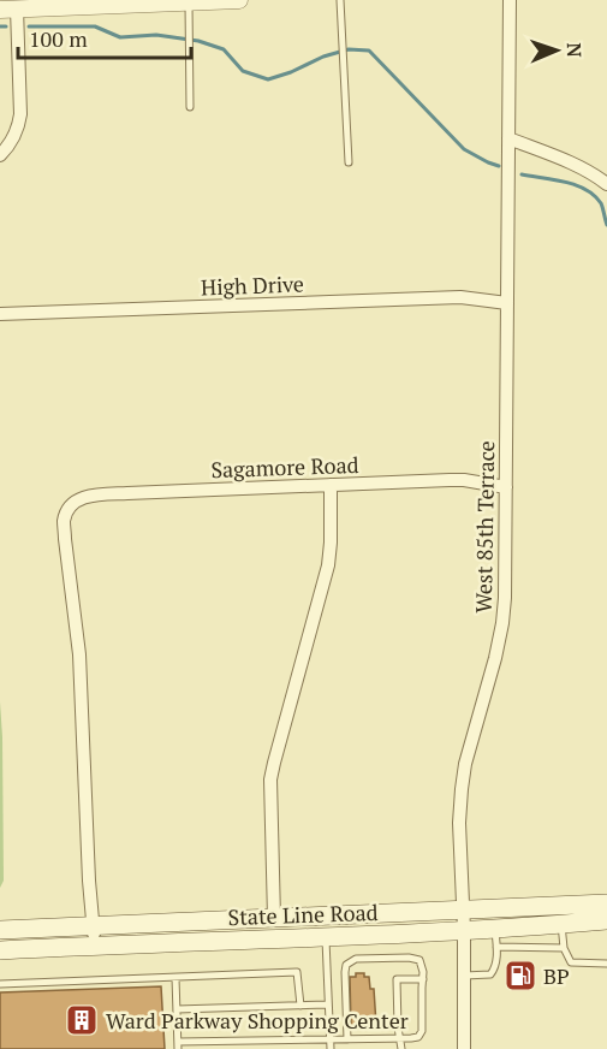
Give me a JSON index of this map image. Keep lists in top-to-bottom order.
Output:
{
  "streets": {
    "main road": ["State Line Road"],
    "street": ["High Drive", "Sagamore Road", "West 85th Terrace"]
  },
  "crossings": [
    ["High Drive", "West 85th Terrace"],
    ["Sagamore Road", "West 85th Terrace"],
    ["Sagamore Road", "State Line Road"],
    ["West 85th Terrace", "State Line Road"]
  ],
  "places": {
    "fuel station": ["BP"],
    "building": ["Ward Parkway Shopping Center"]
  },
  "scale_bar": "100 m",
  "north": "right"
}
